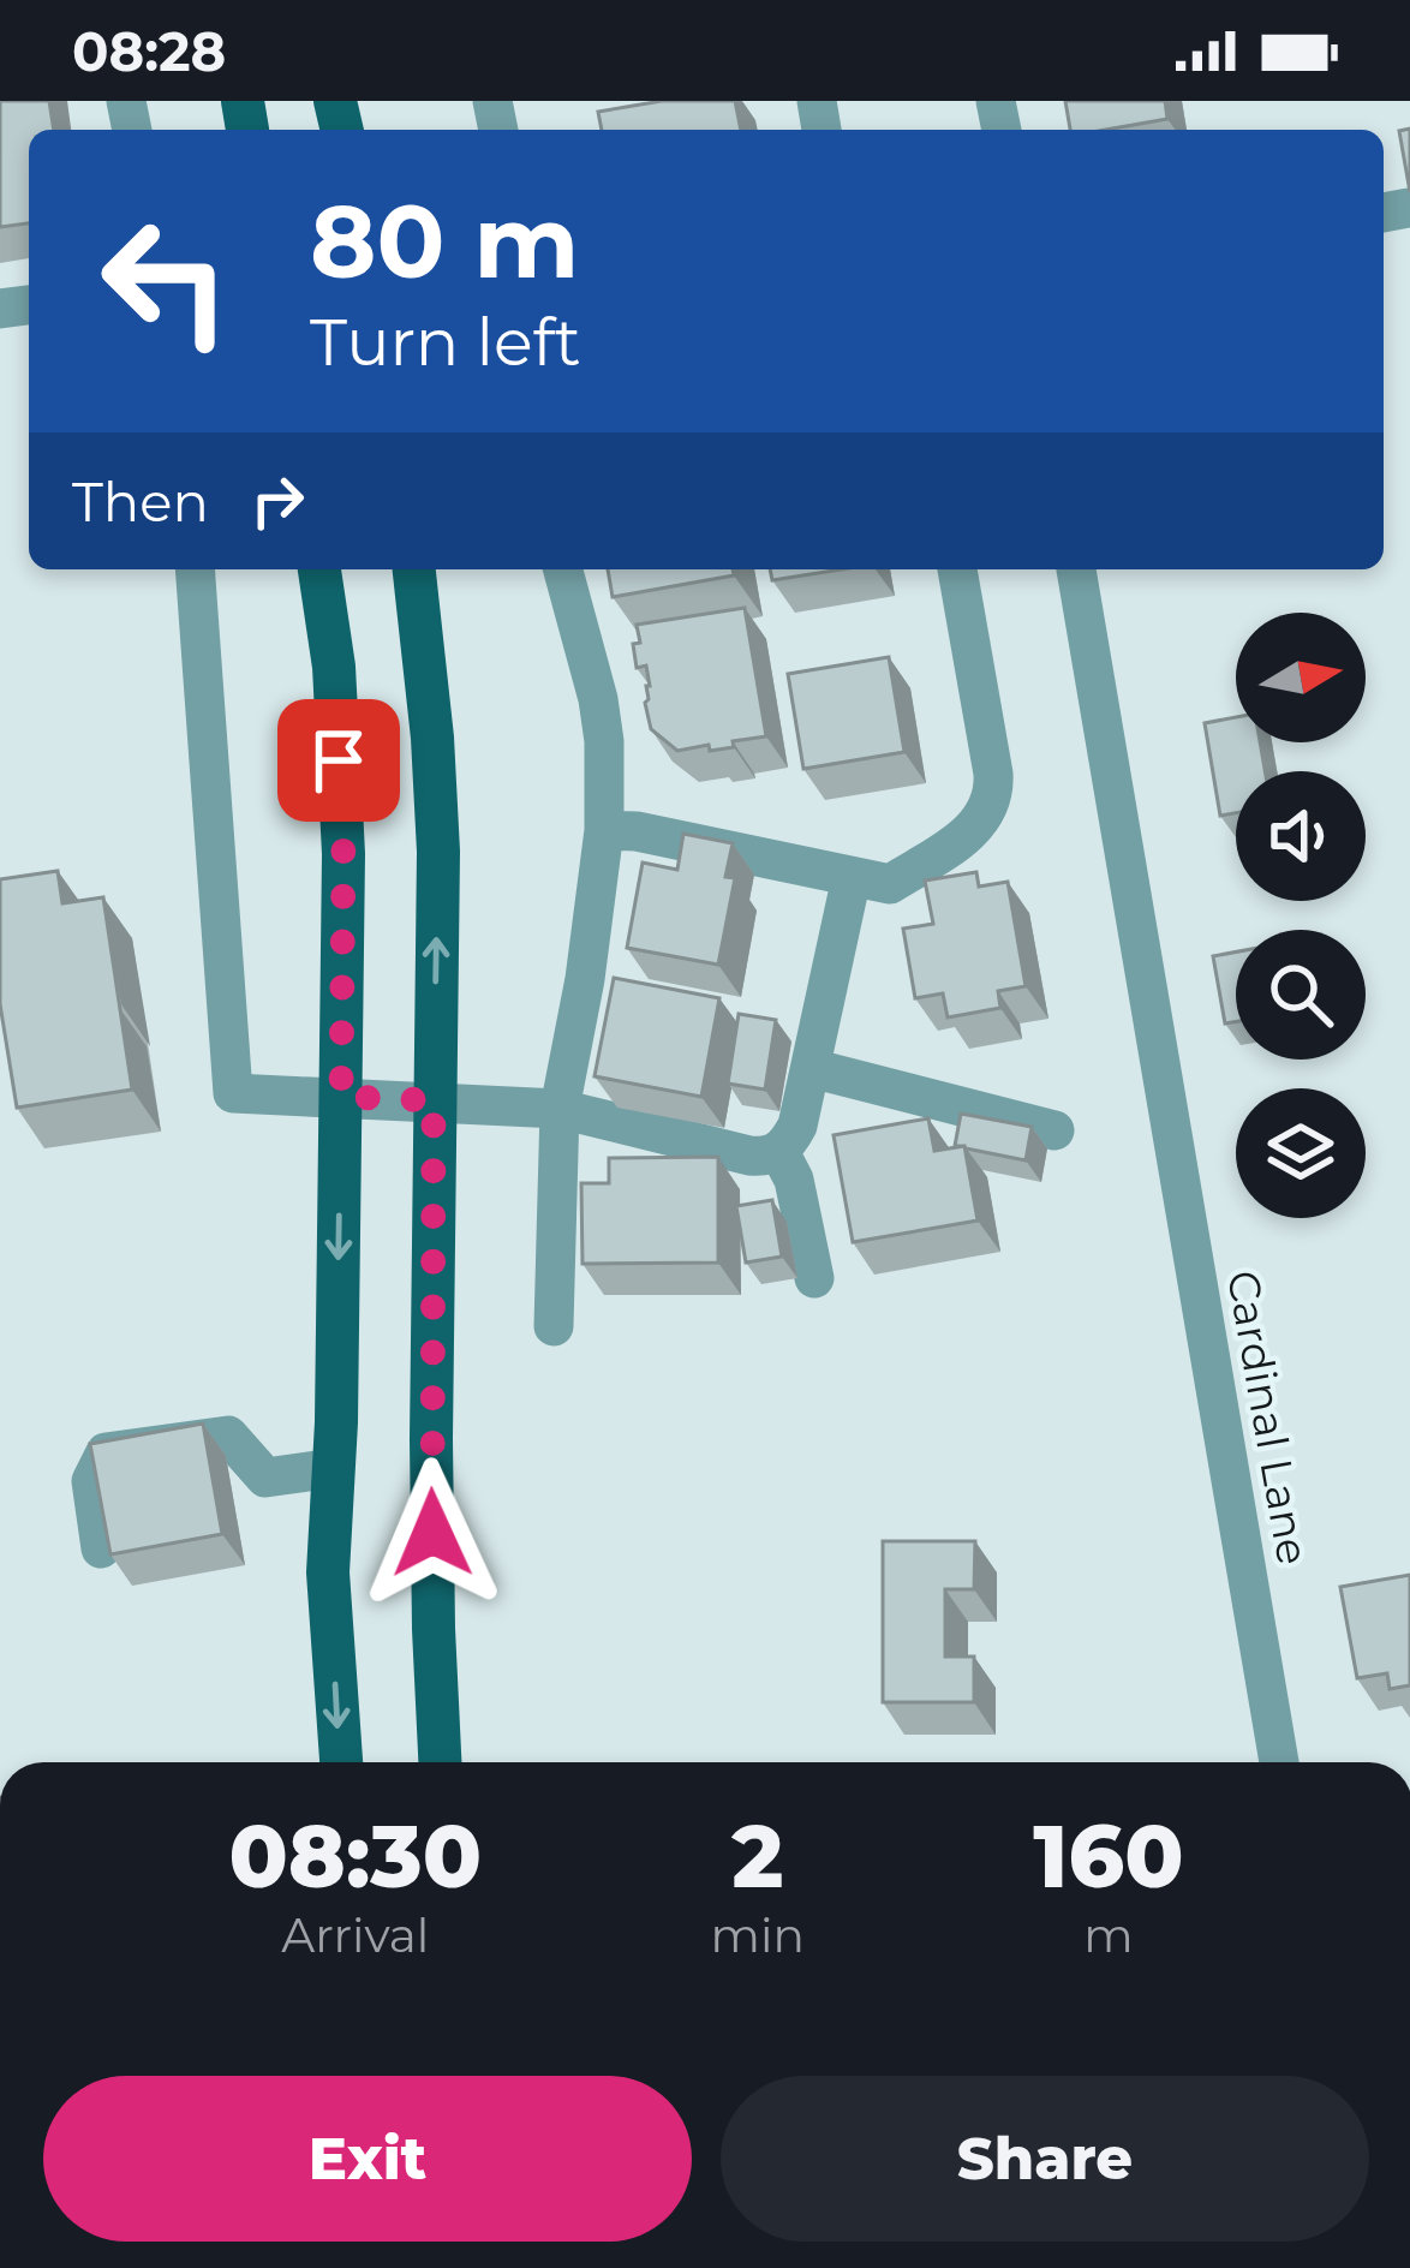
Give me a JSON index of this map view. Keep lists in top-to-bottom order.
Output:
{
  "streets": {
    "street": ["Cardinal Lane"]
  },
  "north": "right",
  "page": {
    "status": "08:28",
    "turn": ["80 m", "Turn left"],
    "then": "Then",
    "eta": [
      "08:30",
      "Arrival",
      "2",
      "min",
      "160",
      "m"
    ],
    "buttons": ["Exit", "Share"]
  }
}
